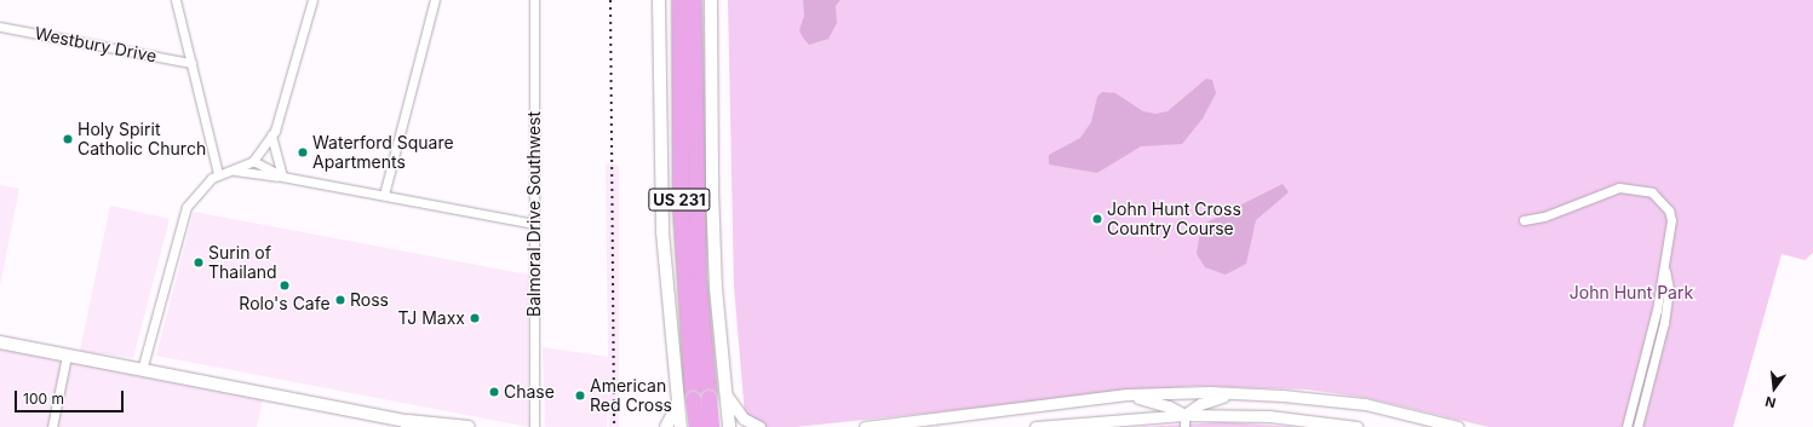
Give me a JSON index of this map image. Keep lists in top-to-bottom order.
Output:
{
  "streets": {
    "highway": ["US 231"],
    "street": ["Westbury Drive", "Balmoral Drive Southwest"]
  },
  "parks": ["John Hunt Park"],
  "places": [
    "Holy Spirit Catholic Church",
    "Waterford Square Apartments",
    "John Hunt Cross Country Course",
    "Surin of Thailand",
    "Rolo's Cafe",
    "Ross",
    "TJ Maxx",
    "Chase",
    "American Red Cross"
  ],
  "scale_bar": "100 m",
  "north": "bottom"
}
